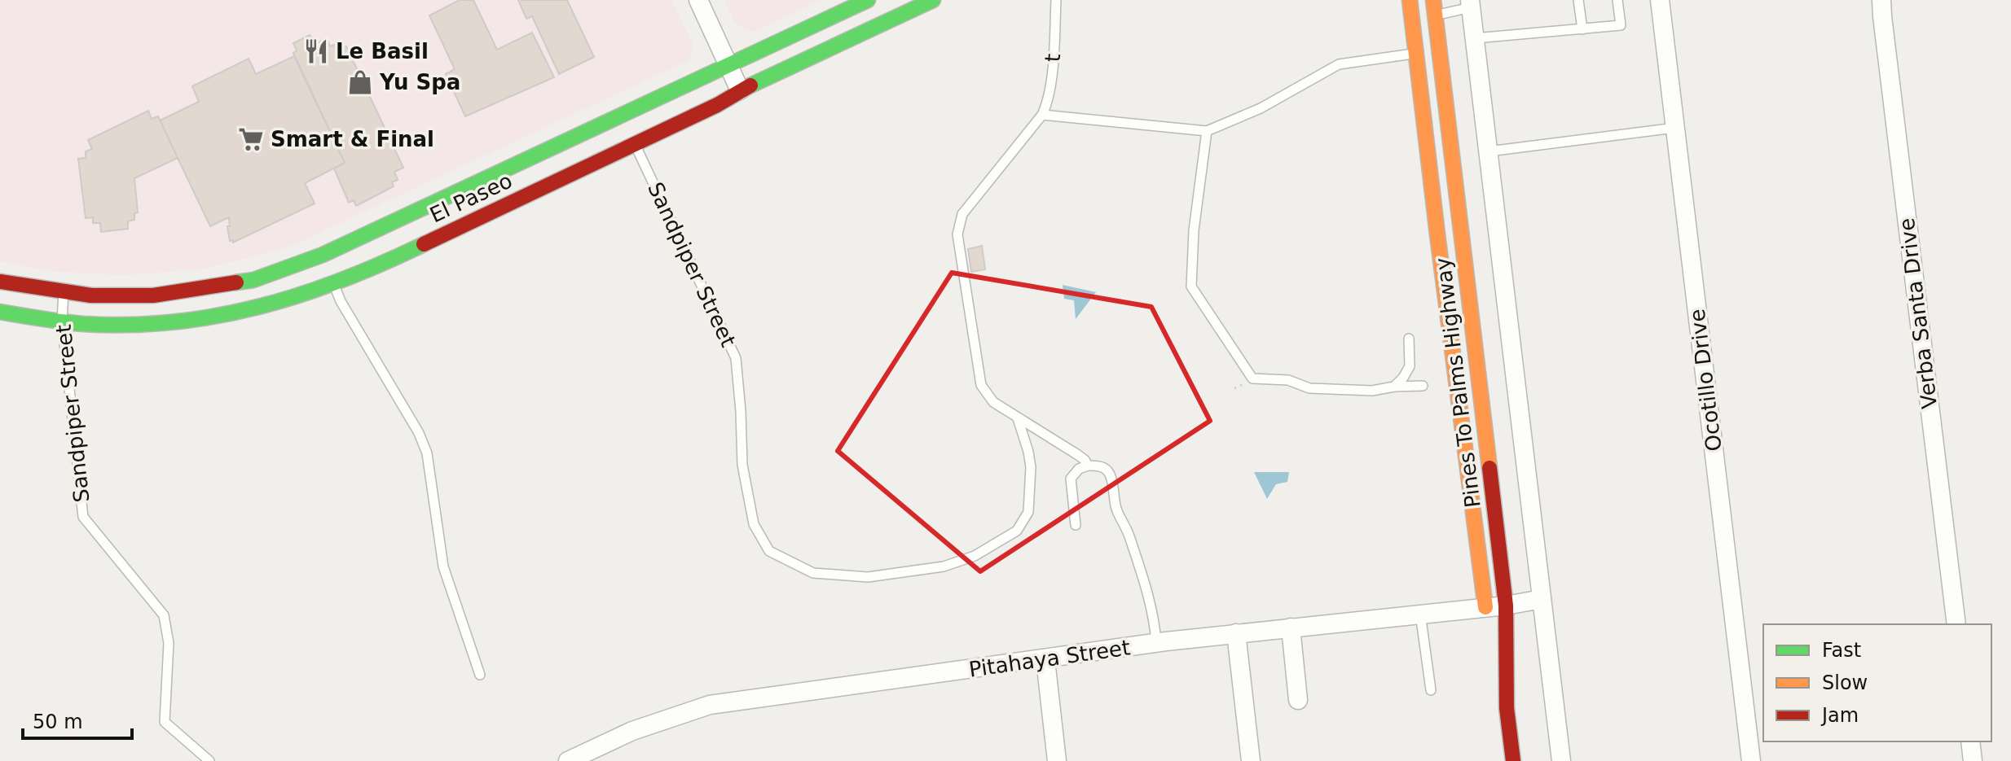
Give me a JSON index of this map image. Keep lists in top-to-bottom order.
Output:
{
  "streets": {
    "street": [
      "El Paseo",
      "Verba Santa Drive",
      "Ocotillo Drive",
      "Pines To Palms Highway",
      "Pitahaya Street"
    ],
    "lane": ["t", "Sandpiper Street"]
  },
  "crossings": [
    ["El Paseo", "Sandpiper Street"],
    ["Pines To Palms Highway", "Pitahaya Street"]
  ],
  "places": {
    "restaurant": ["Le Basil"],
    "shop": ["Yu Spa"],
    "supermarket": ["Smart & Final"]
  },
  "legend": ["Fast", "Slow", "Jam"],
  "scale_bar": "50 m"
}
